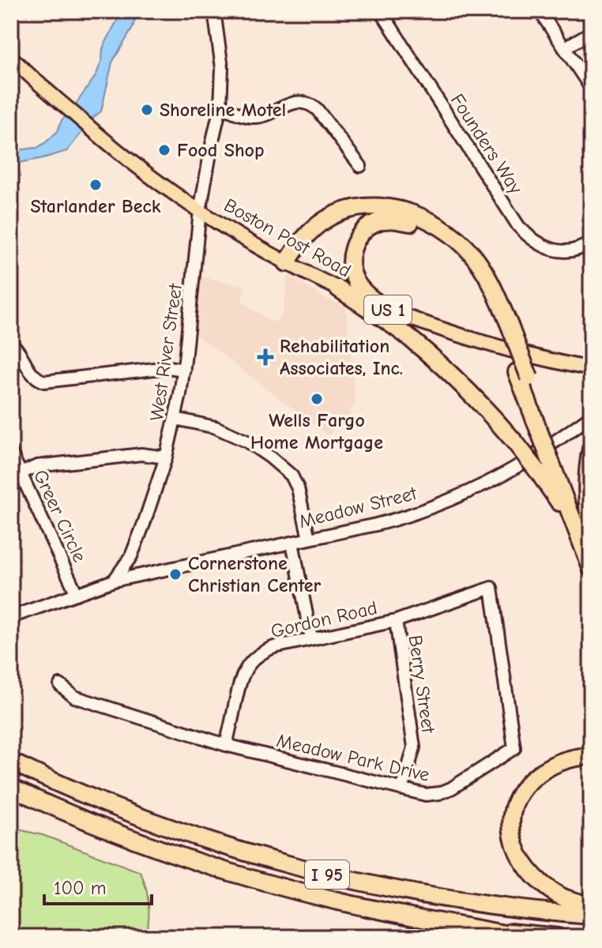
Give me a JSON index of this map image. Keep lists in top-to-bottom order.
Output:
{
  "streets": {
    "highway": ["I 95"],
    "main road": ["Boston Post Road", "US 1"],
    "street": [
      "Founders Way",
      "West River Street",
      "Meadow Street",
      "Greer Circle",
      "Gordon Road",
      "Berry Street",
      "Meadow Park Drive"
    ]
  },
  "crossings": [
    ["Boston Post Road", "West River Street"],
    ["West River Street", "Meadow Street"],
    ["Gordon Road", "Berry Street"],
    ["Gordon Road", "Meadow Park Drive"],
    ["Berry Street", "Meadow Park Drive"]
  ],
  "places": {
    "other": [
      "Shoreline Motel",
      "Food Shop",
      "Starlander Beck",
      "Wells Fargo Home Mortgage",
      "Cornerstone Christian Center"
    ],
    "health": ["Rehabilitation Associates, Inc."]
  },
  "scale_bar": "100 m"
}
